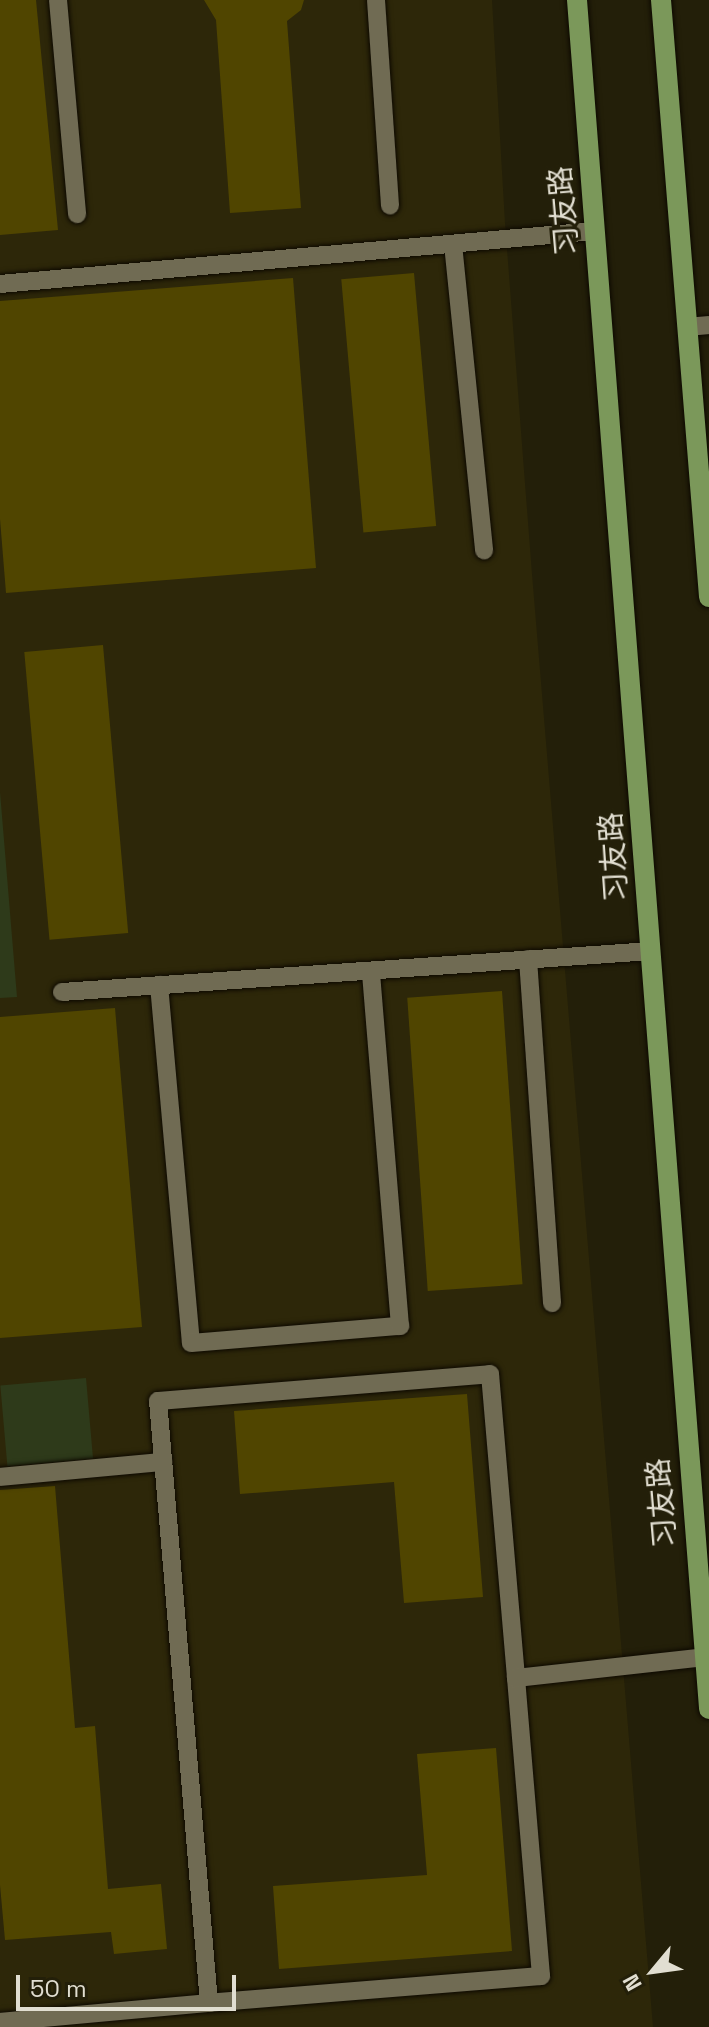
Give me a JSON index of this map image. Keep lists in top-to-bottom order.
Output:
{
  "streets": {
    "main road": ["习友路"]
  },
  "scale_bar": "50 m",
  "north": "bottom left"
}
